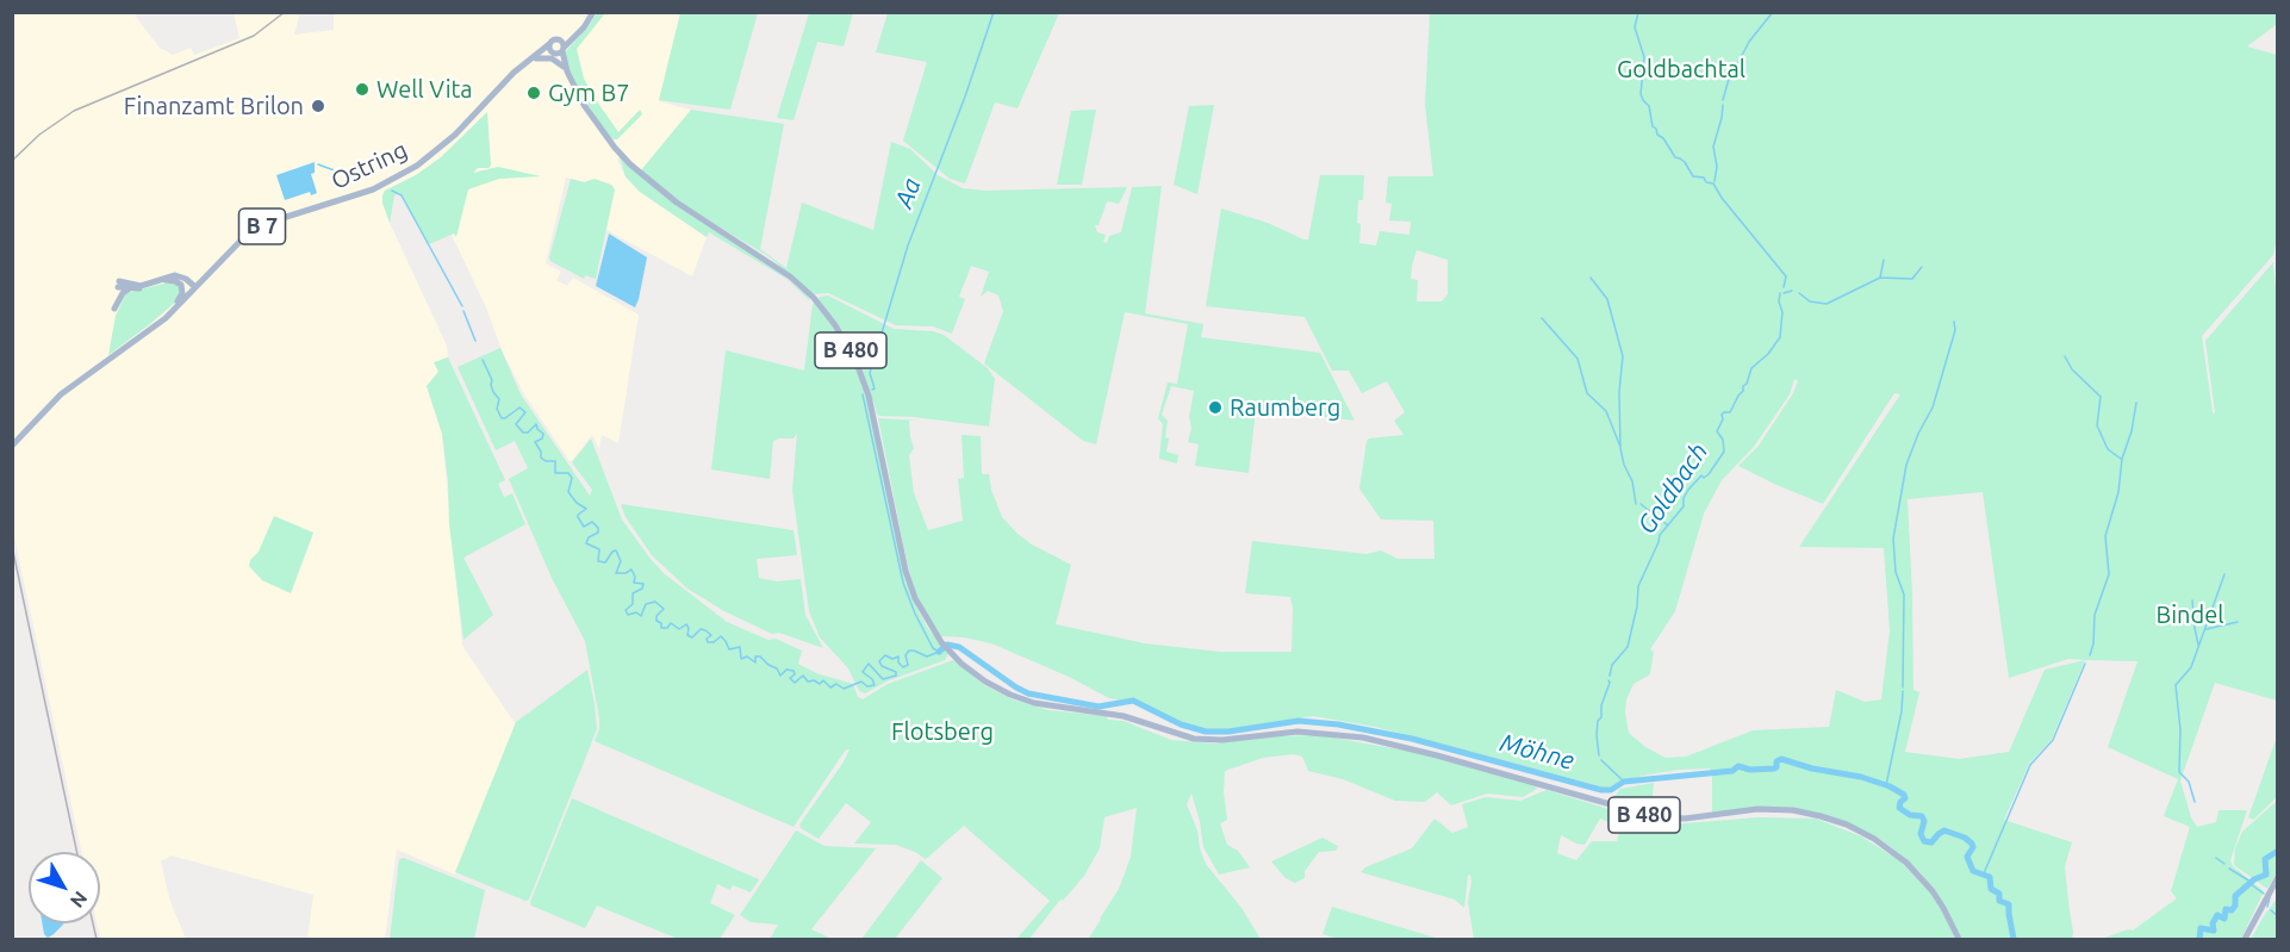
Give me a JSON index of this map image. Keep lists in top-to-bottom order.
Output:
{
  "streets": {
    "main road": ["Ostring", "B 7", "B 480"]
  },
  "crossings": [
    ["Ostring", "B 7"],
    ["B 7", "B 480"]
  ],
  "water": ["Aa", "Goldbach", "Möhne"],
  "parks": ["Goldbachtal", "Bindel", "Flotsberg"],
  "places": [
    "Well Vita",
    "Gym B7",
    "Finanzamt Brilon",
    "Raumberg"
  ],
  "north": "bottom right"
}
